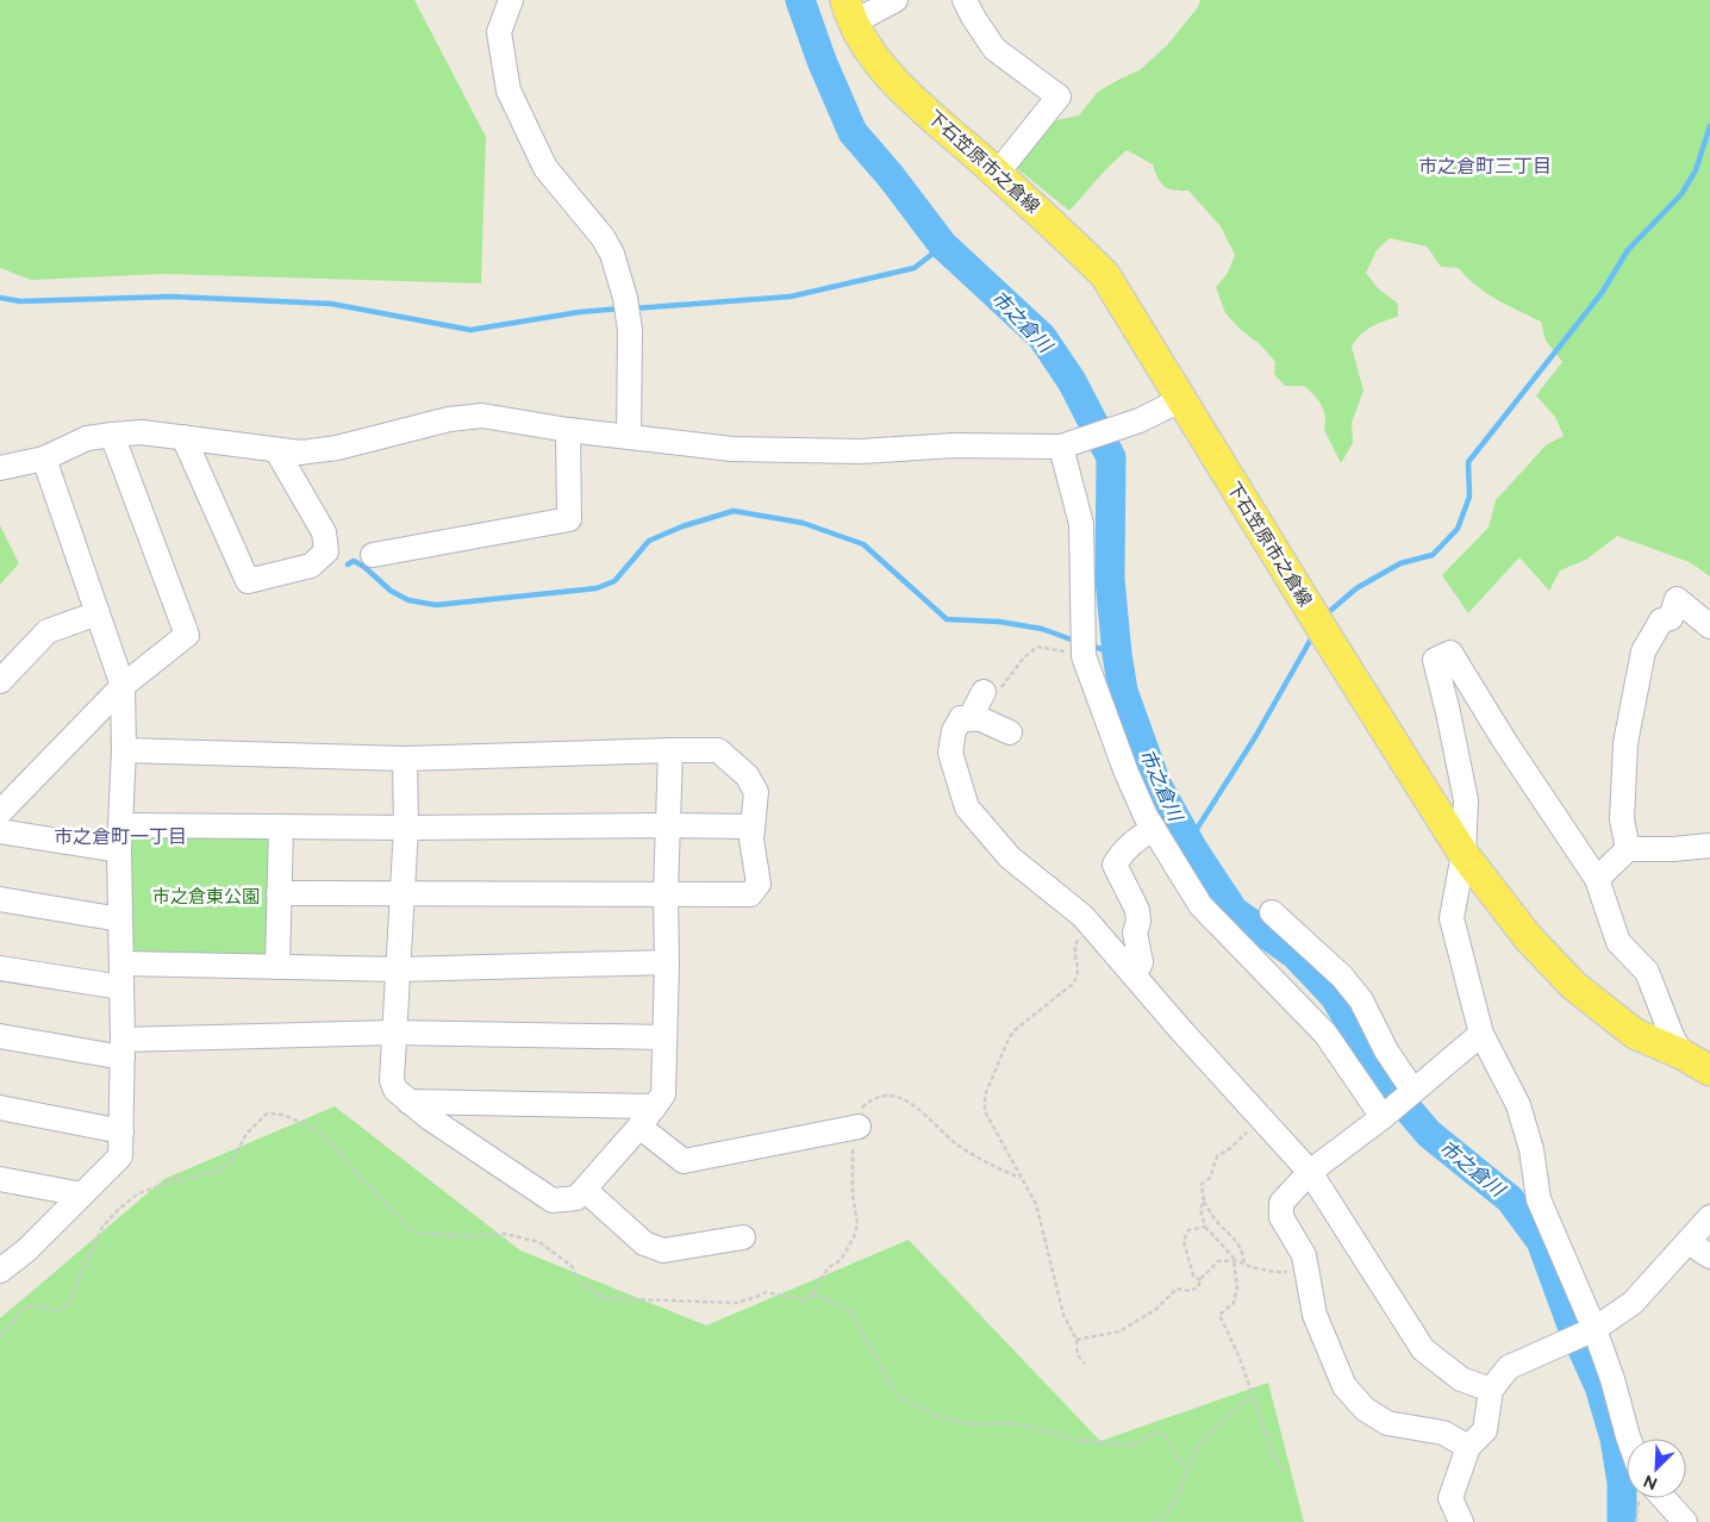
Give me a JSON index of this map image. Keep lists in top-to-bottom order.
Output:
{
  "streets": {
    "main road": ["下石笠原市之倉線"]
  },
  "districts": ["市之倉町三丁目", "市之倉町一丁目"],
  "water": ["市之倉川"],
  "parks": ["市之倉東公園"],
  "north": "bottom left"
}
